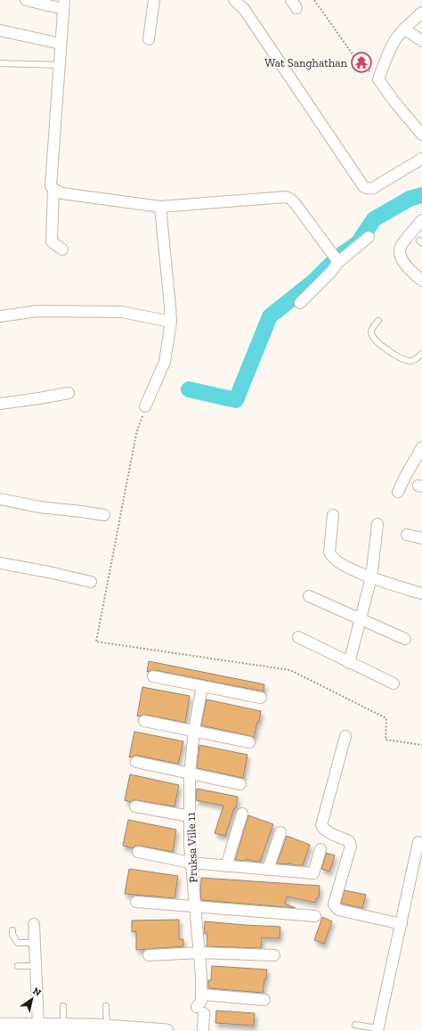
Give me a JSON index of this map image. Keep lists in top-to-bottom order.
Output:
{
  "streets": {
    "street": ["Pruksa Ville 11"]
  },
  "places": {
    "temple": ["Wat Sanghathan"]
  },
  "north": "top right"
}
